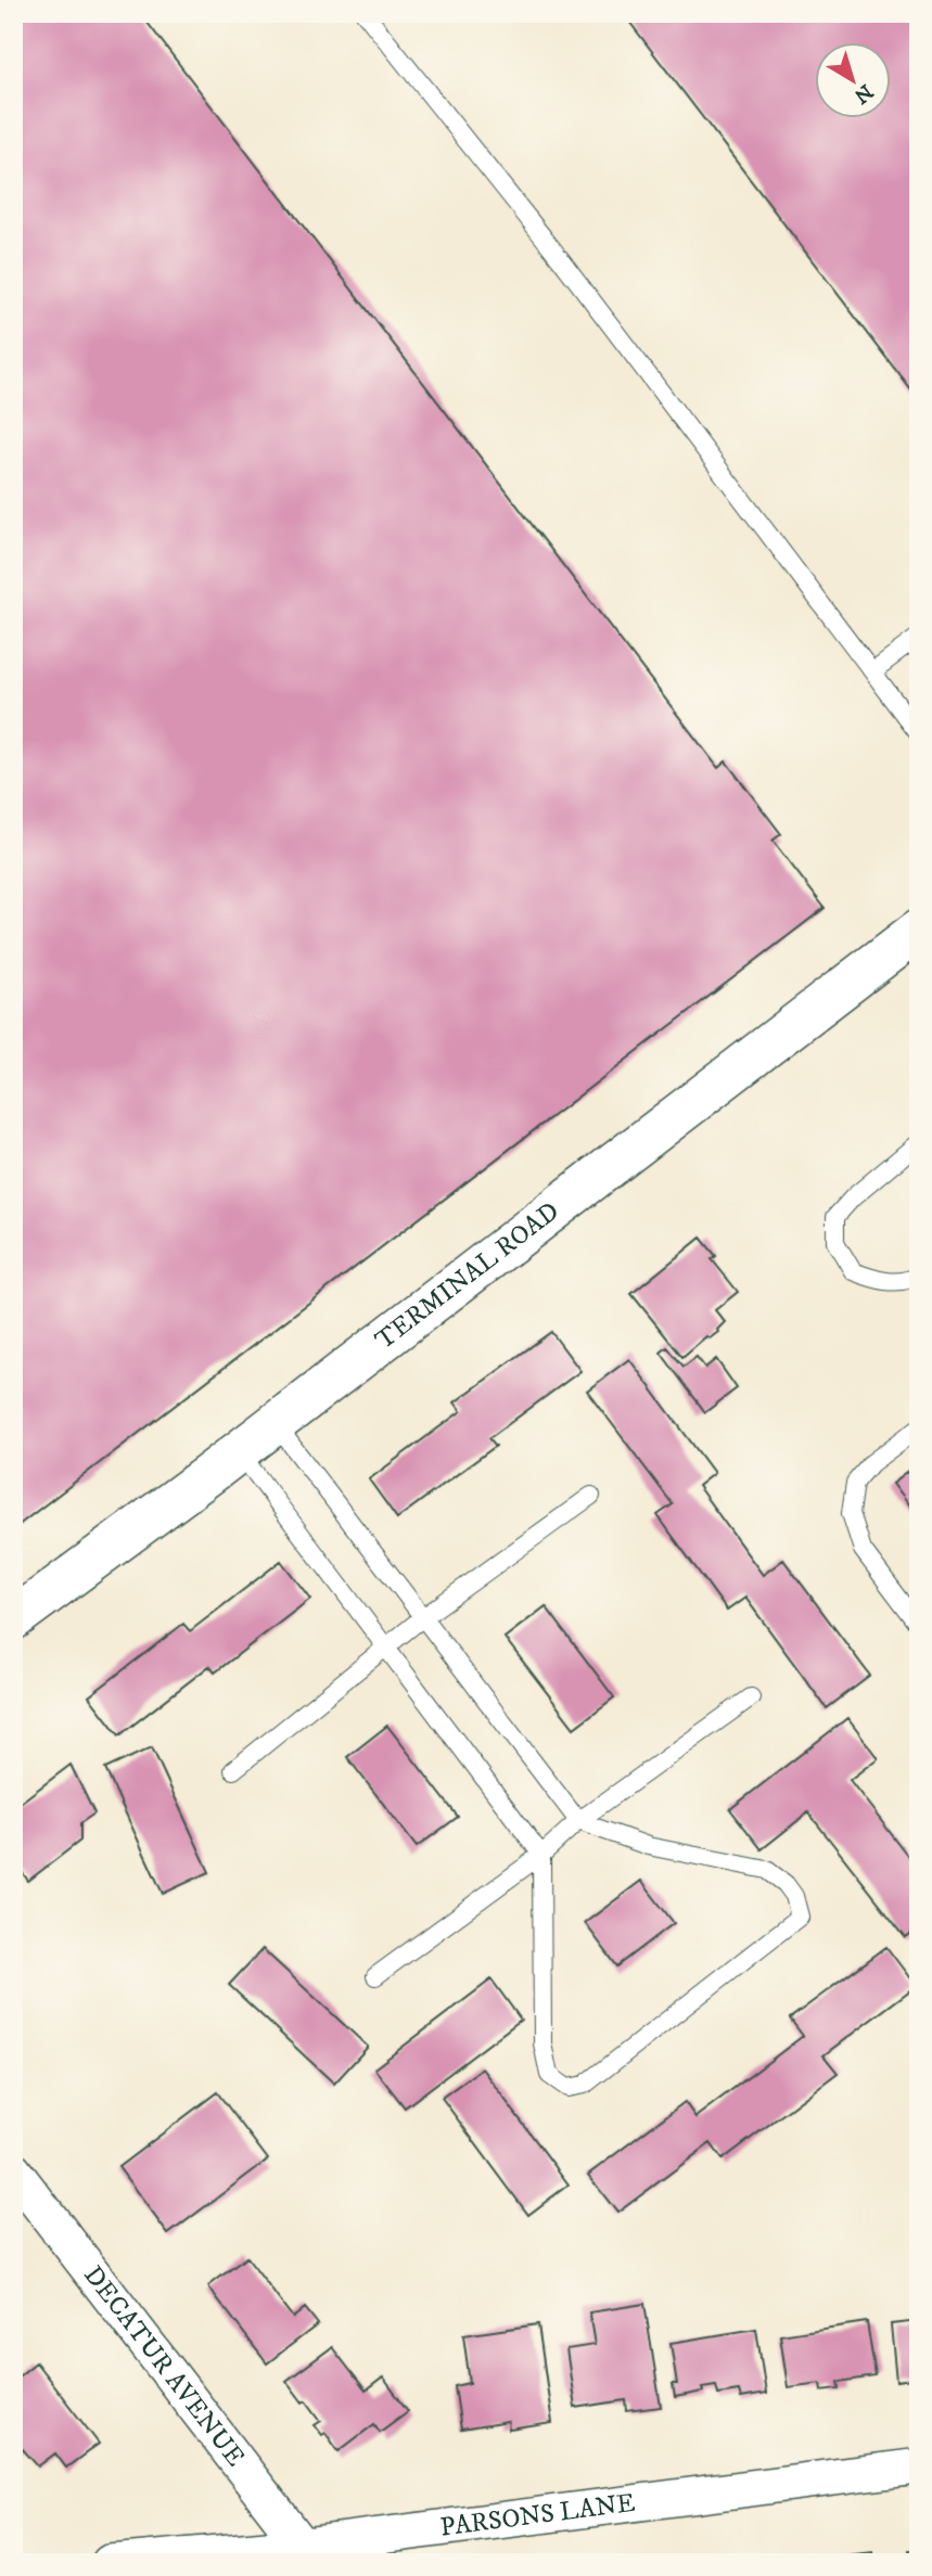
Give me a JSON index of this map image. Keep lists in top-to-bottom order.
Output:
{
  "streets": {
    "main road": ["TERMINAL ROAD"],
    "street": ["DECATUR AVENUE", "PARSONS LANE"]
  },
  "crossings": [
    ["DECATUR AVENUE", "PARSONS LANE"]
  ],
  "north": "bottom right"
}
